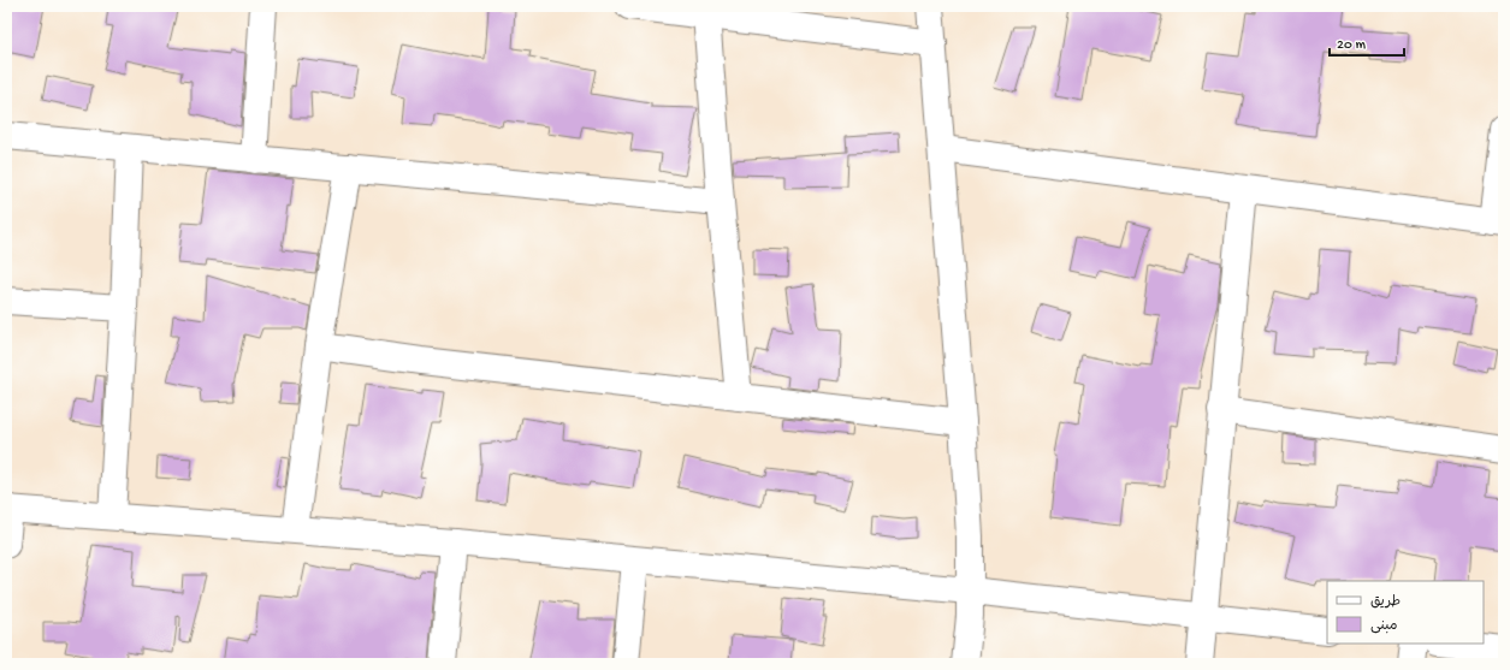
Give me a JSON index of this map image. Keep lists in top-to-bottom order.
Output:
{
  "legend": ["طريق", "مبنى"],
  "scale_bar": "20 m"
}
